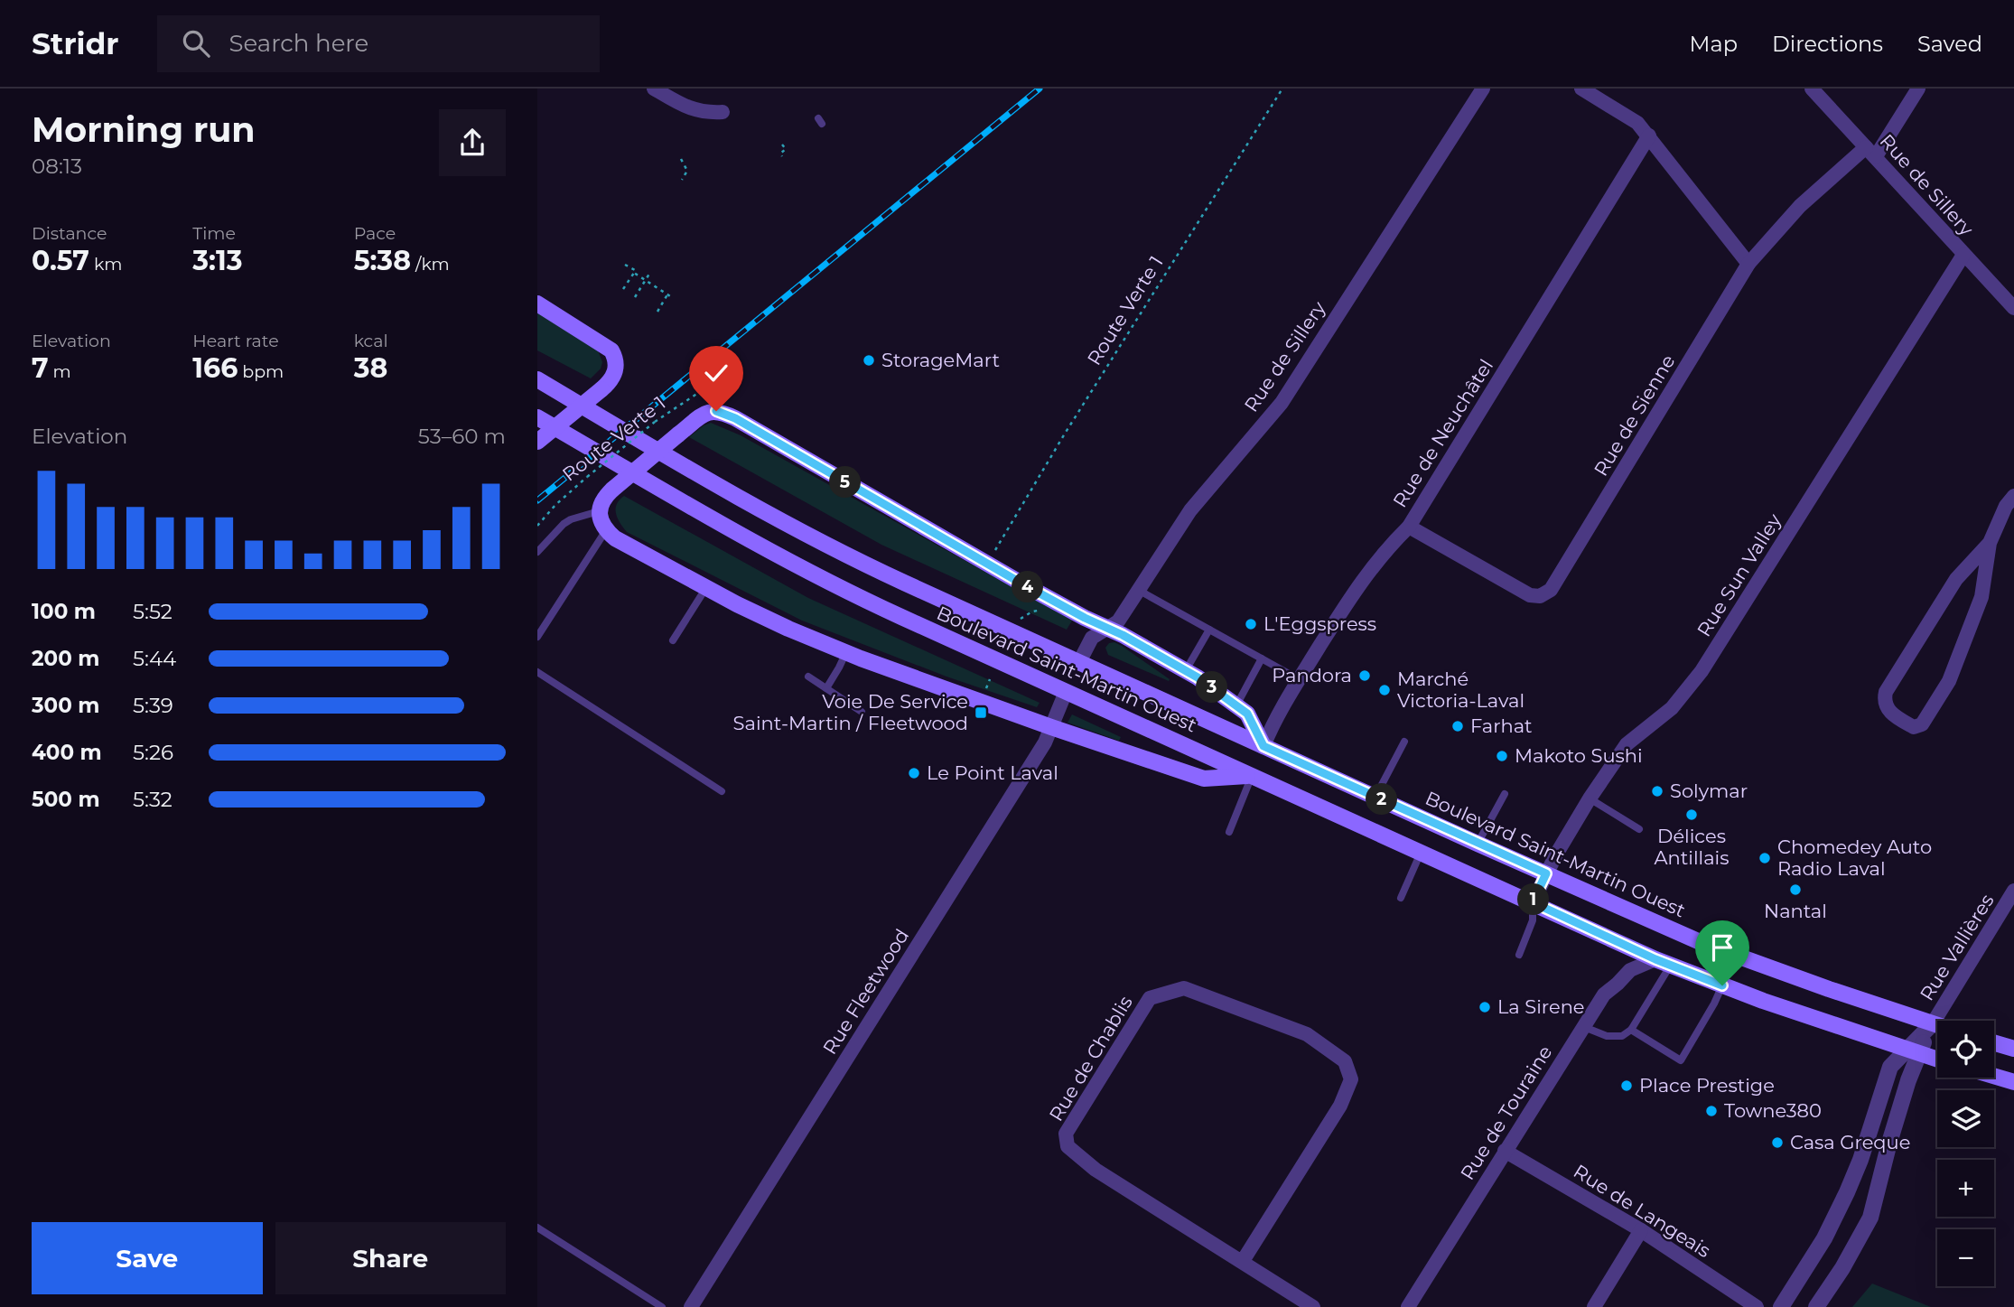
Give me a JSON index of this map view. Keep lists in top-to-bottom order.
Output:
{
  "streets": {
    "main road": ["Boulevard Saint-Martin Ouest"],
    "street": [
      "Rue de Sillery",
      "Rue de Sienne",
      "Rue de Neuchâtel",
      "Rue Sun Valley",
      "Rue Vallières",
      "Rue Fleetwood",
      "Rue de Chablis",
      "Rue de Touraine",
      "Rue de Langeais"
    ],
    "path": ["Route Verte 1"]
  },
  "crossings": [
    ["Rue de Sillery", "Rue de Sienne"],
    ["Rue de Sillery", "Rue Sun Valley"],
    ["Rue de Sillery", "Boulevard Saint-Martin Ouest"],
    ["Rue de Sienne", "Rue de Neuchâtel"],
    ["Rue de Neuchâtel", "Boulevard Saint-Martin Ouest"],
    ["Rue Sun Valley", "Boulevard Saint-Martin Ouest"],
    ["Boulevard Saint-Martin Ouest", "Rue Vallières"],
    ["Boulevard Saint-Martin Ouest", "Rue Fleetwood"],
    ["Boulevard Saint-Martin Ouest", "Rue de Touraine"],
    ["Rue de Touraine", "Rue de Langeais"]
  ],
  "places": {
    "other": [
      "StorageMart",
      "L'Eggspress",
      "Pandora",
      "Marché Victoria-Laval",
      "Farhat",
      "Makoto Sushi",
      "Le Point Laval",
      "Solymar",
      "Délices Antillais",
      "Chomedey Auto Radio Laval",
      "Nantal",
      "La Sirene",
      "Place Prestige",
      "Towne380",
      "Casa Greque"
    ],
    "transit": ["Voie De Service Saint-Martin / Fleetwood"]
  },
  "page": {
    "header": "Stridr",
    "search": "Search here",
    "nav": ["Map", "Directions", "Saved"],
    "heading": ["Morning run", "08:13"],
    "stats": [
      ["Distance", "0.57 km"],
      ["Time", "3:13"],
      ["Pace", "5:38 /km"],
      ["Elevation", "7 m"],
      ["Heart rate", "166 bpm"],
      ["kcal", "38"]
    ],
    "chart": ["Elevation", "53–60 m"],
    "pins": [
      "5",
      "4",
      "3",
      "2",
      "1"
    ],
    "list": [
      {
        "name": "100 m",
        "note": "5:52"
      },
      {
        "name": "200 m",
        "note": "5:44"
      },
      {
        "name": "300 m",
        "note": "5:39"
      },
      {
        "name": "400 m",
        "note": "5:26"
      },
      {
        "name": "500 m",
        "note": "5:32"
      }
    ],
    "map_buttons": ["+", "−"],
    "buttons": ["Save", "Share"]
  }
}
